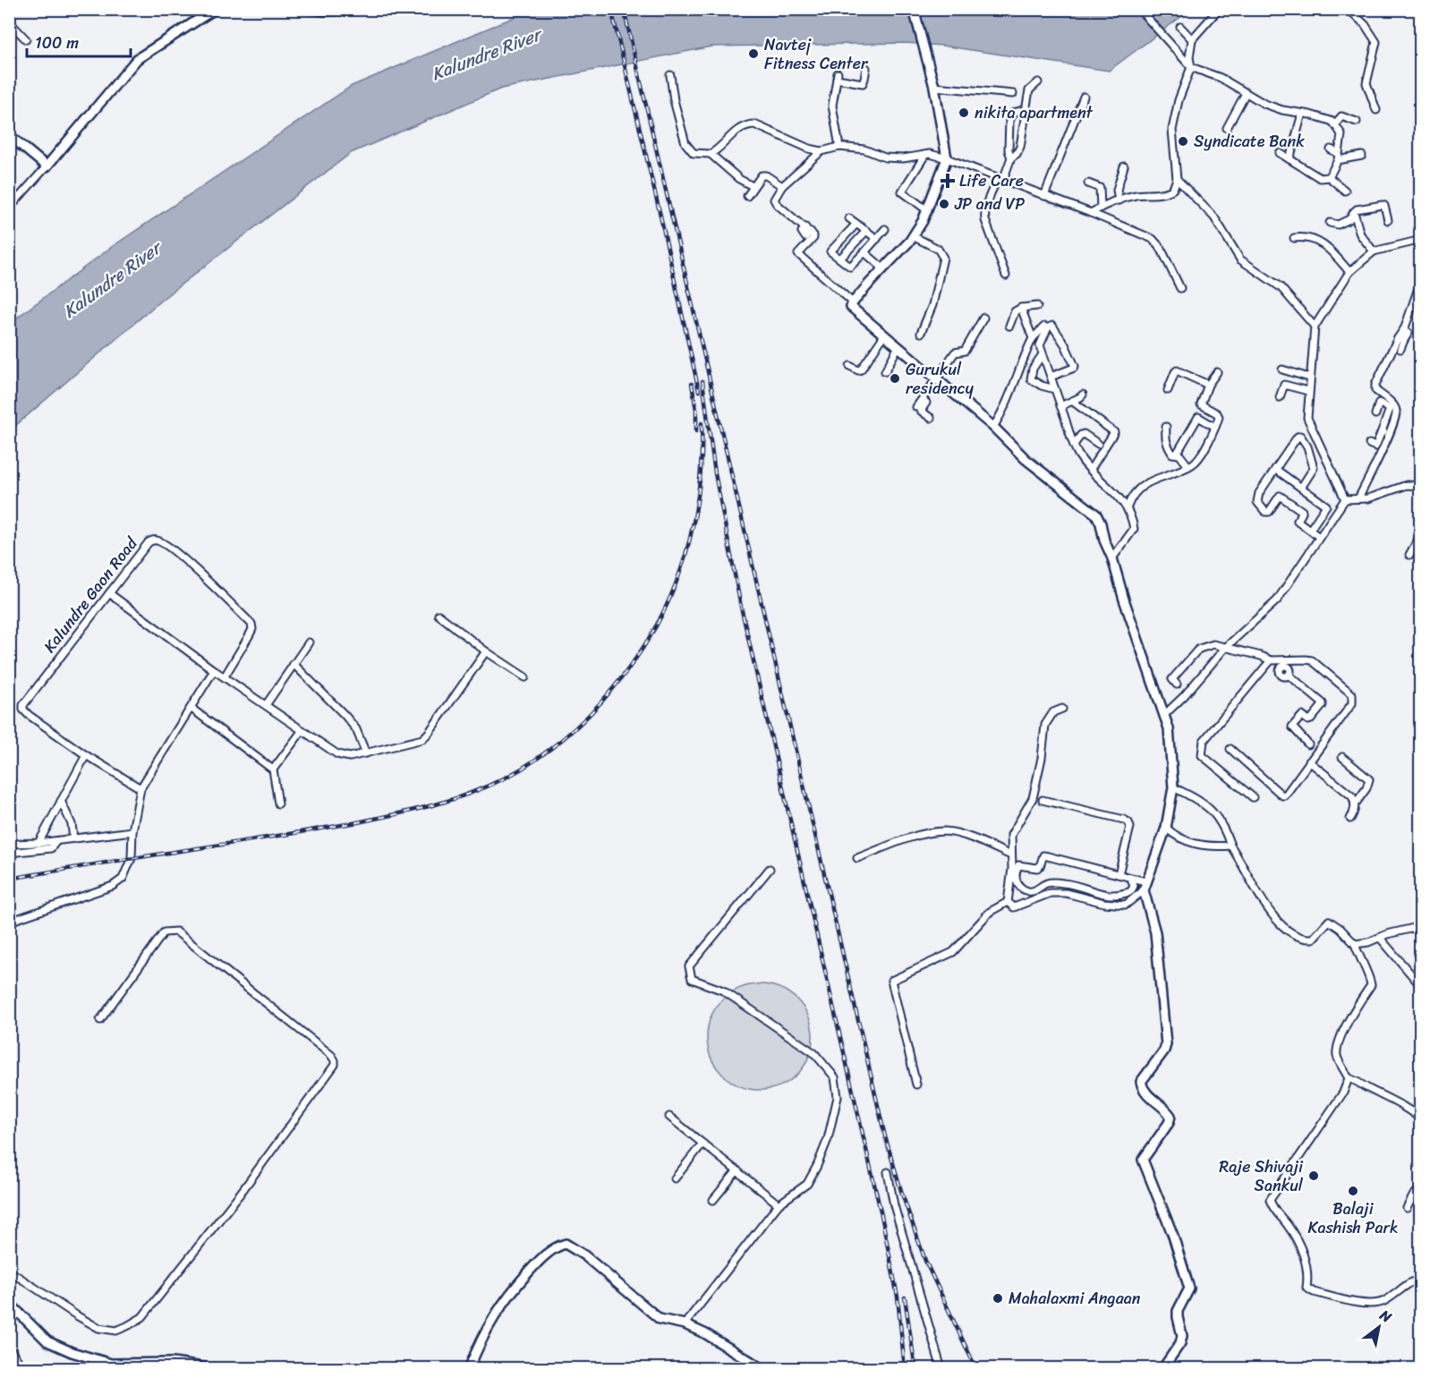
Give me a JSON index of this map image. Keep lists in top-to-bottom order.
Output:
{
  "streets": {
    "street": ["Kalundre Gaon Road"]
  },
  "water": ["Kalundre River"],
  "places": {
    "other": [
      "Navtej Fitness Center",
      "nikita apartment",
      "Syndicate Bank",
      "JP and VP",
      "Gurukul residency",
      "Raje Shivaji Sankul",
      "Balaji Kashish Park",
      "Mahalaxmi Angaan"
    ],
    "health": ["Life Care"]
  },
  "scale_bar": "100 m",
  "north": "top right"
}
